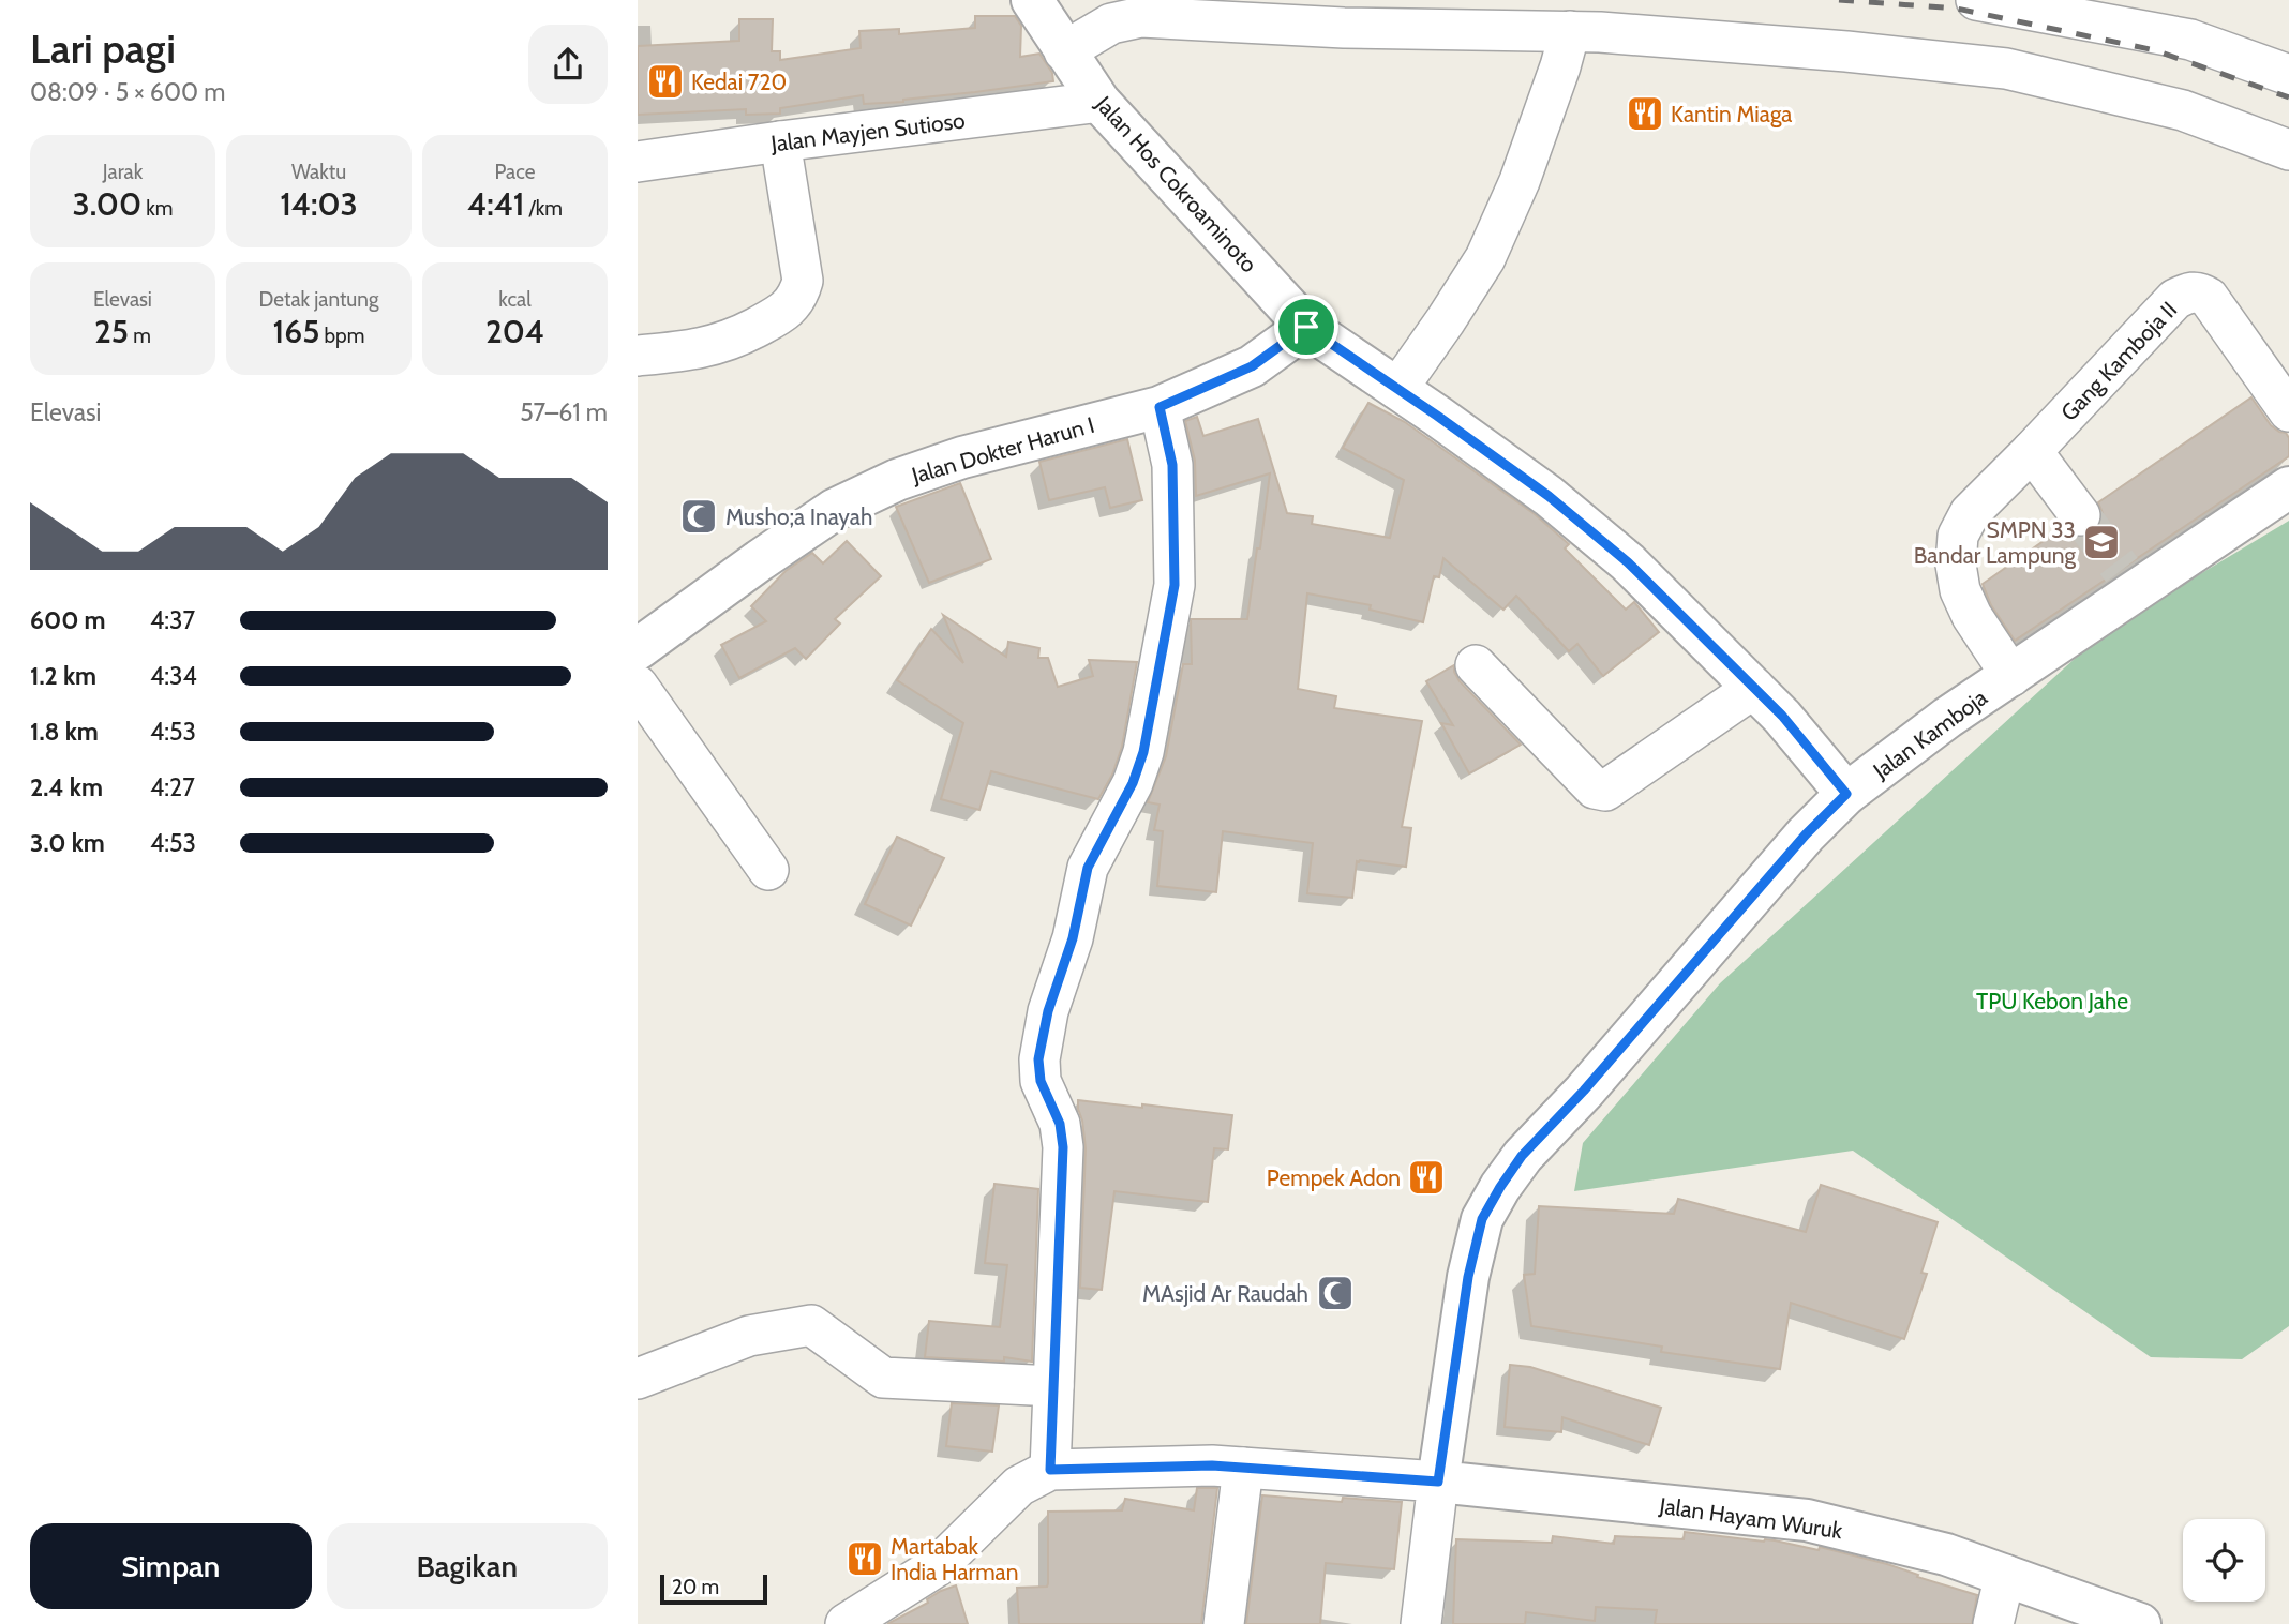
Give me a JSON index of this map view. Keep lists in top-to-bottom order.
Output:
{
  "streets": {
    "street": [
      "Jalan Mayjen Sutioso",
      "Jalan Hos Cokroaminoto",
      "Gang Kamboja II",
      "Jalan Dokter Harun I",
      "Jalan Kamboja",
      "Jalan Hayam Wuruk"
    ]
  },
  "crossings": [
    ["Jalan Mayjen Sutioso", "Jalan Hos Cokroaminoto"],
    ["Jalan Hos Cokroaminoto", "Jalan Dokter Harun I"],
    ["Jalan Hos Cokroaminoto", "Jalan Kamboja"],
    ["Gang Kamboja II", "Jalan Kamboja"],
    ["Jalan Kamboja", "Jalan Hayam Wuruk"]
  ],
  "parks": ["TPU Kebon Jahe"],
  "places": {
    "restaurant": [
      "Kedai 720",
      "Kantin Miaga",
      "Pempek Adon",
      "Martabak India Harman"
    ],
    "mosque": ["Musho;a Inayah", "MAsjid Ar Raudah"],
    "school or university": ["SMPN 33 Bandar Lampung"]
  },
  "scale_bar": "20 m",
  "page": {
    "heading": ["Lari pagi", "08:09 · 5 × 600 m"],
    "stats": [
      ["Jarak", "3.00 km"],
      ["Waktu", "14:03"],
      ["Pace", "4:41 /km"],
      ["Elevasi", "25 m"],
      ["Detak jantung", "165 bpm"],
      ["kcal", "204"]
    ],
    "chart": ["Elevasi", "57–61 m"],
    "list": [
      {
        "name": "600 m",
        "note": "4:37"
      },
      {
        "name": "1.2 km",
        "note": "4:34"
      },
      {
        "name": "1.8 km",
        "note": "4:53"
      },
      {
        "name": "2.4 km",
        "note": "4:27"
      },
      {
        "name": "3.0 km",
        "note": "4:53"
      }
    ],
    "buttons": ["Simpan", "Bagikan"],
    "scale": "20 m"
  }
}
